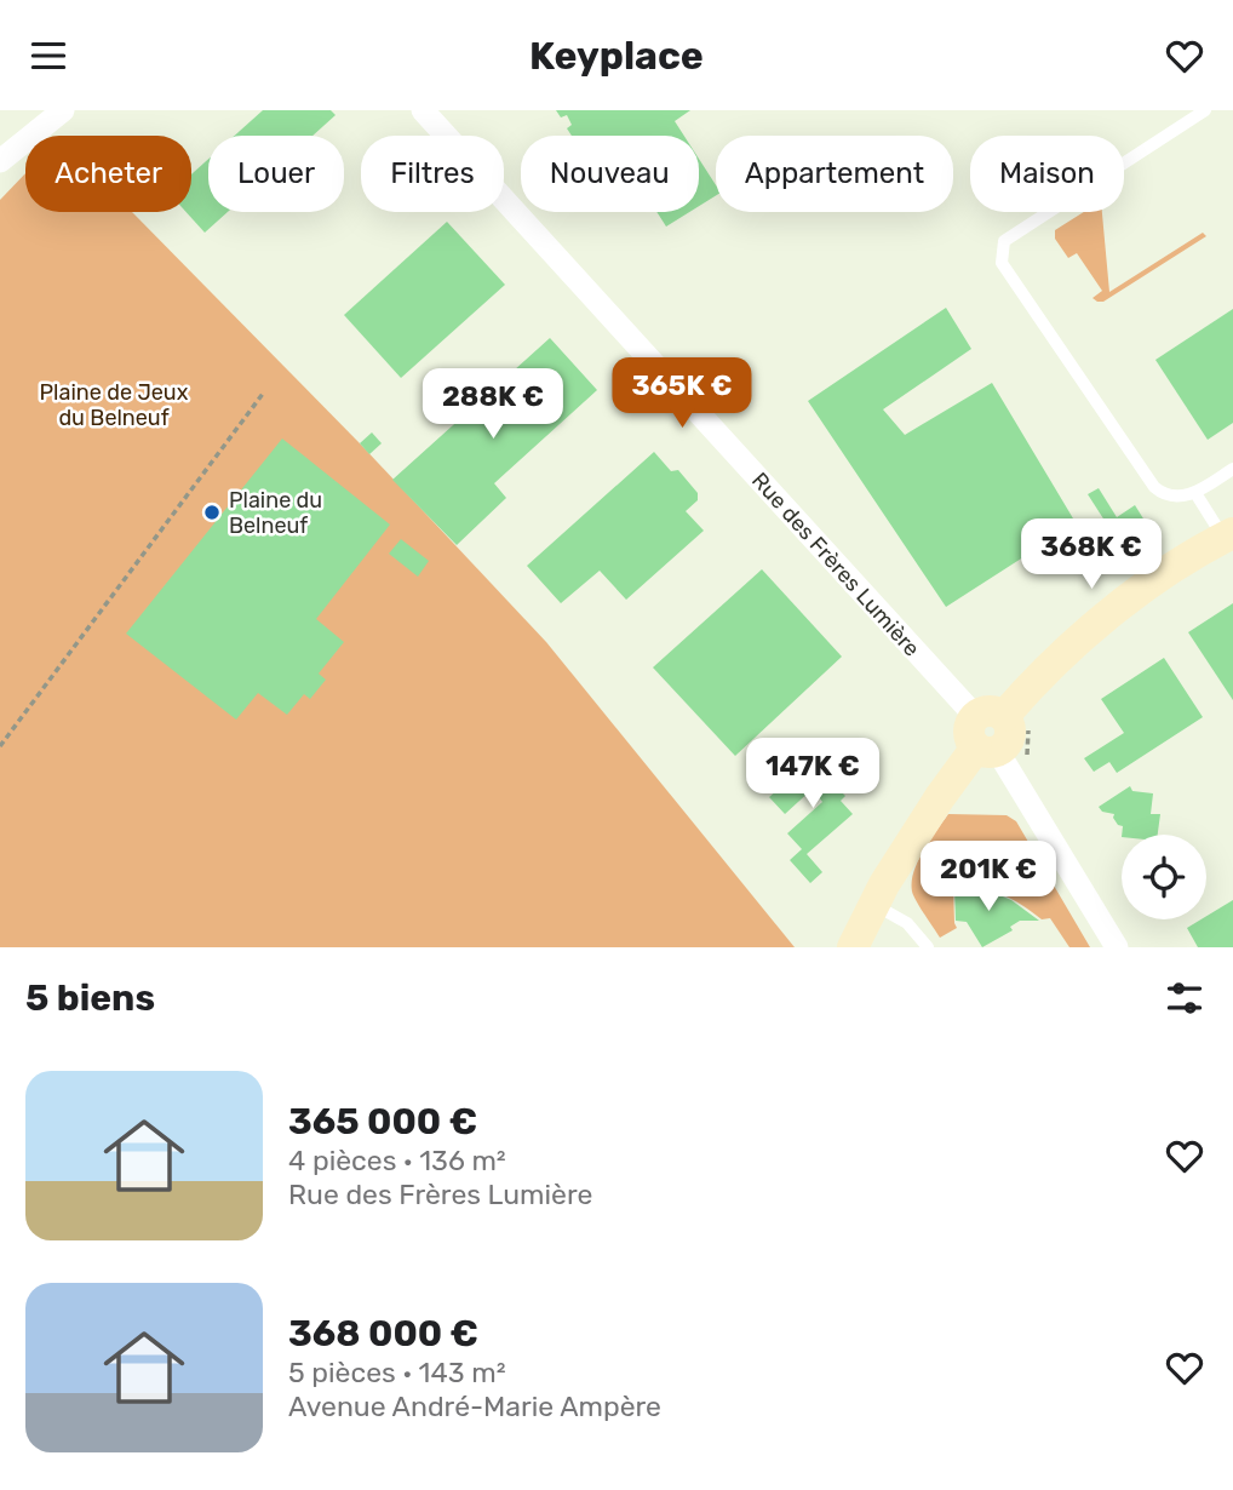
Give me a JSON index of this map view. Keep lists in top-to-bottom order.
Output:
{
  "streets": {
    "street": ["Rue des Frères Lumière"]
  },
  "parks": ["Plaine de Jeux du Belneuf"],
  "places": ["Plaine du Belneuf"],
  "page": {
    "header": "Keyplace",
    "chip": [
      "Acheter",
      "Louer",
      "Filtres",
      "Nouveau",
      "Appartement",
      "Maison"
    ],
    "price": [
      "365K €",
      "288K €",
      "368K €",
      "147K €",
      "201K €"
    ],
    "heading": "5 biens",
    "list": [
      {
        "name": "365 000 €",
        "note": "4 pièces · 136 m² · Rue des Frères Lumière"
      },
      {
        "name": "368 000 €",
        "note": "5 pièces · 143 m² · Avenue André-Marie Ampère"
      }
    ]
  }
}
